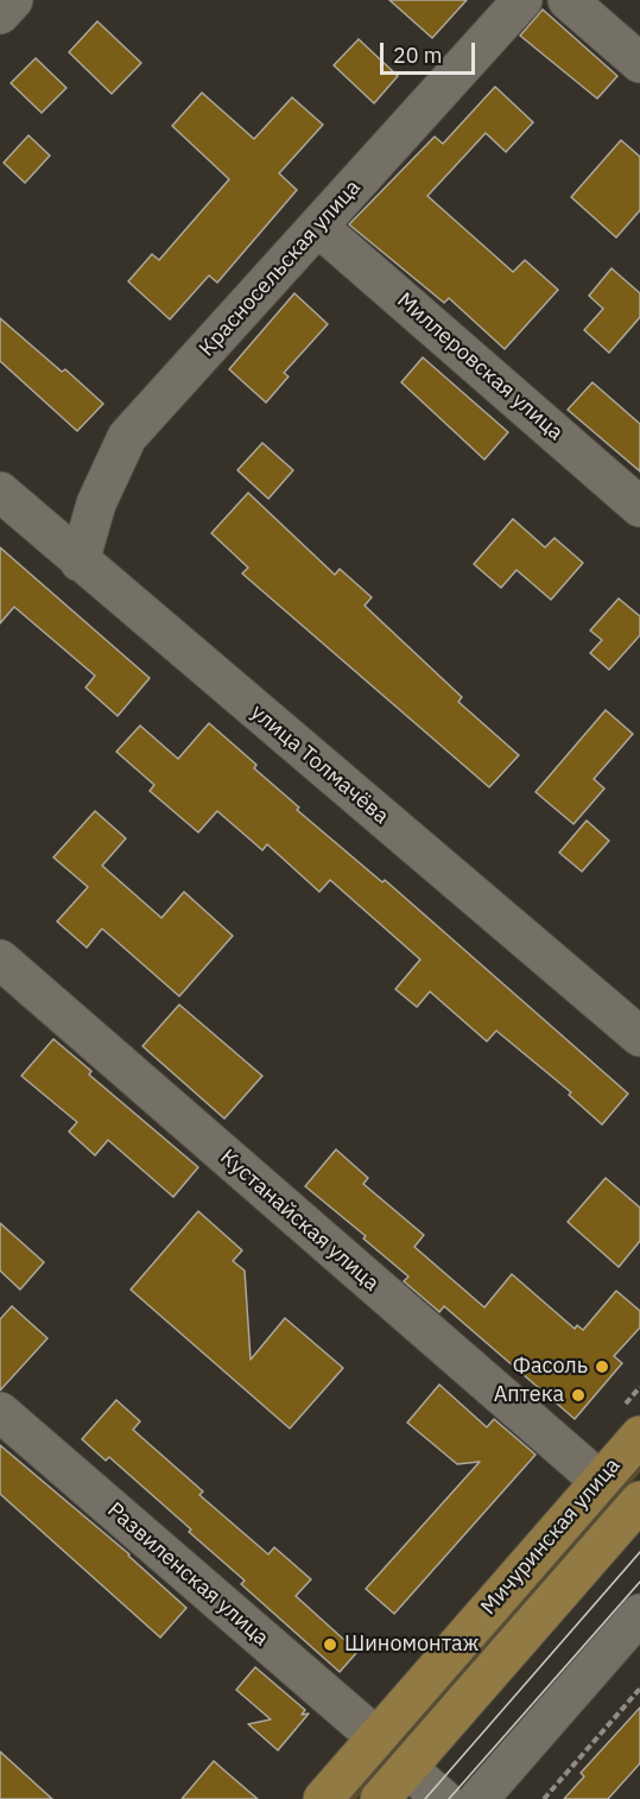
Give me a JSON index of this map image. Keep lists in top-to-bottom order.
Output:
{
  "streets": {
    "main road": ["Мичуринская улица"],
    "street": [
      "Красносельская улица",
      "Миллеровская улица",
      "улица Толмачёва",
      "Кустанайская улица",
      "Развиленская улица"
    ]
  },
  "crossings": [
    ["Красносельская улица", "Миллеровская улица"],
    ["Красносельская улица", "улица Толмачёва"],
    ["Кустанайская улица", "Мичуринская улица"],
    ["Мичуринская улица", "Развиленская улица"]
  ],
  "places": ["Фасоль", "Аптека", "Шиномонтаж"],
  "scale_bar": "20 m"
}
